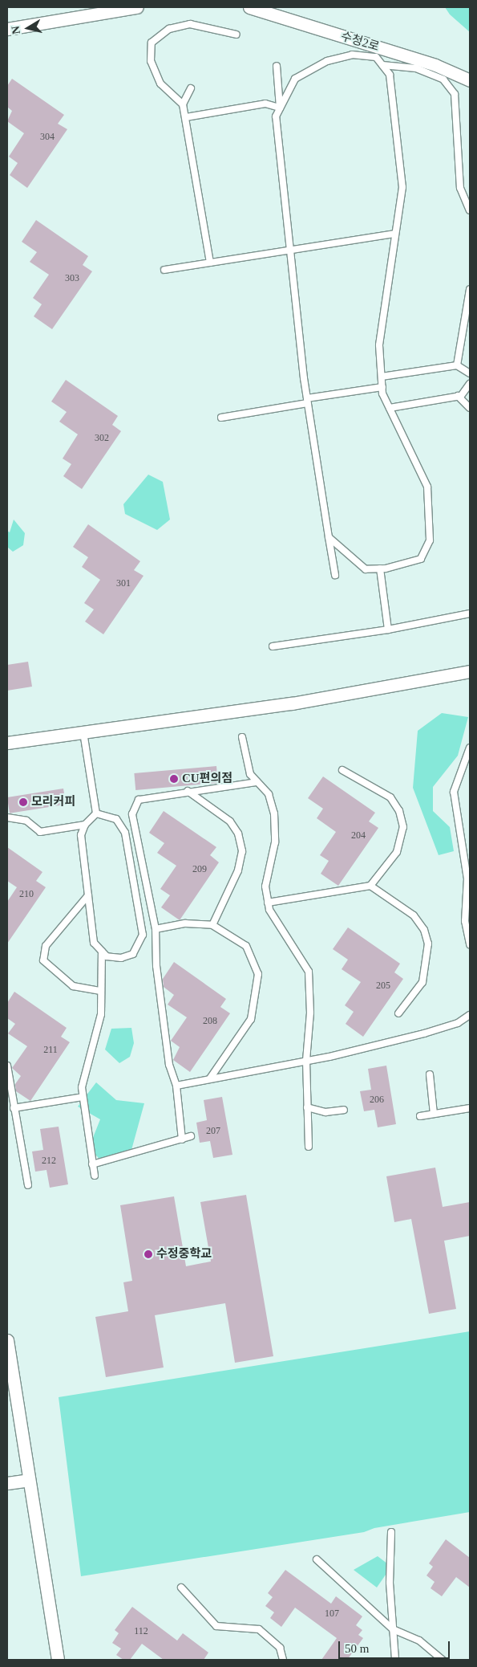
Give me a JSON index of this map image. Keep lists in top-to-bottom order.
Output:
{
  "streets": {
    "street": ["수청2로"]
  },
  "places": ["CU편의점", "모리커피", "수정중학교"],
  "house_numbers": [
    "304",
    "303",
    "302",
    "301",
    "204",
    "209",
    "210",
    "205",
    "208",
    "211",
    "206",
    "207",
    "212",
    "107",
    "112"
  ],
  "scale_bar": "50 m",
  "north": "left"
}
